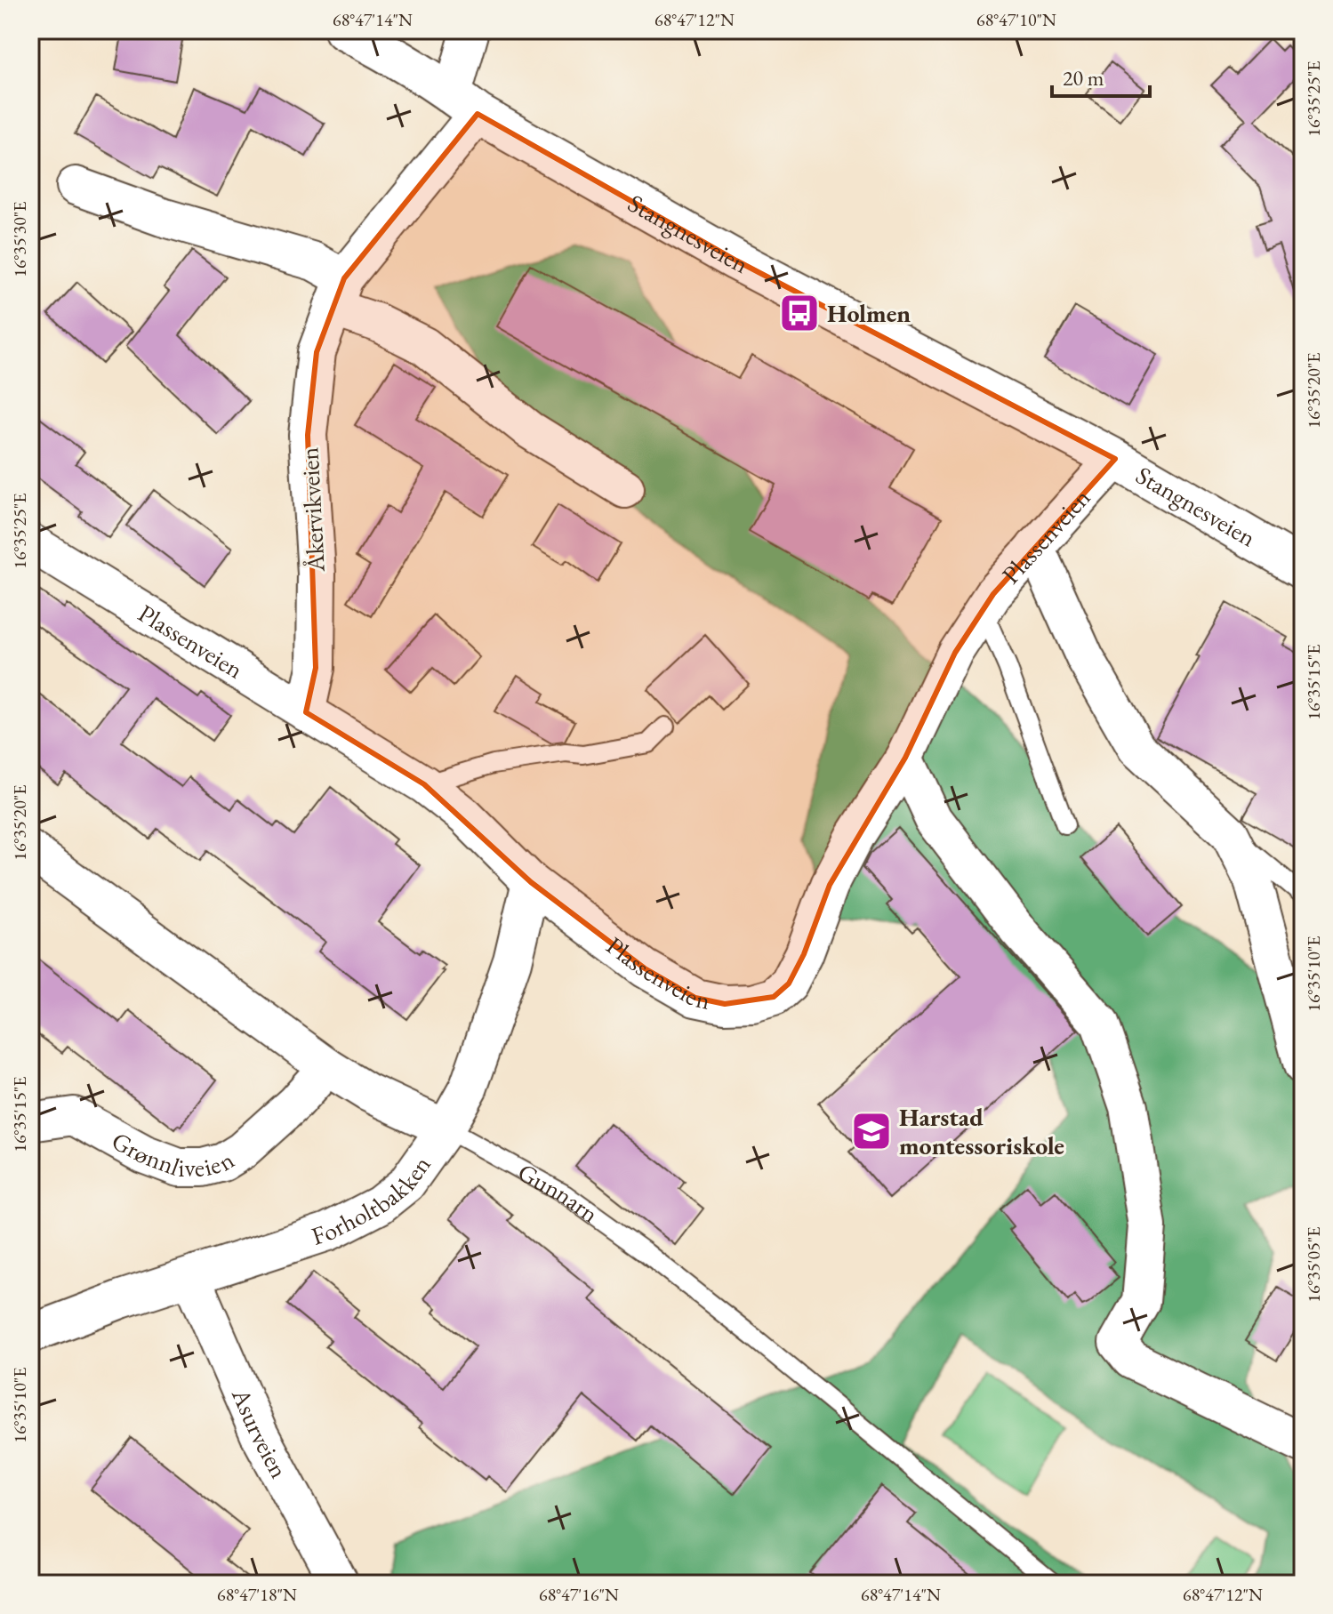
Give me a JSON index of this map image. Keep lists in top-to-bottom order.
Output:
{
  "streets": {
    "main road": ["Stangnesveien"],
    "street": [
      "Åkervikveien",
      "Plassenveien",
      "Grønnliveien",
      "Gunnarn",
      "Forholtbakken",
      "Asurveien"
    ]
  },
  "crossings": [
    ["Stangnesveien", "Åkervikveien"],
    ["Stangnesveien", "Plassenveien"],
    ["Åkervikveien", "Plassenveien"],
    ["Plassenveien", "Forholtbakken"],
    ["Grønnliveien", "Gunnarn"],
    ["Gunnarn", "Forholtbakken"],
    ["Forholtbakken", "Asurveien"]
  ],
  "places": {
    "bus stop": ["Holmen"],
    "school or university": ["Harstad montessoriskole"]
  },
  "scale_bar": "20 m",
  "coordinates": [
    "68°47'14\"N",
    "68°47'12\"N",
    "68°47'10\"N",
    "16°35'25\"E",
    "16°35'30\"E",
    "16°35'20\"E",
    "16°35'15\"E",
    "16°35'10\"E",
    "16°35'05\"E",
    "68°47'18\"N",
    "68°47'16\"N"
  ]
}
